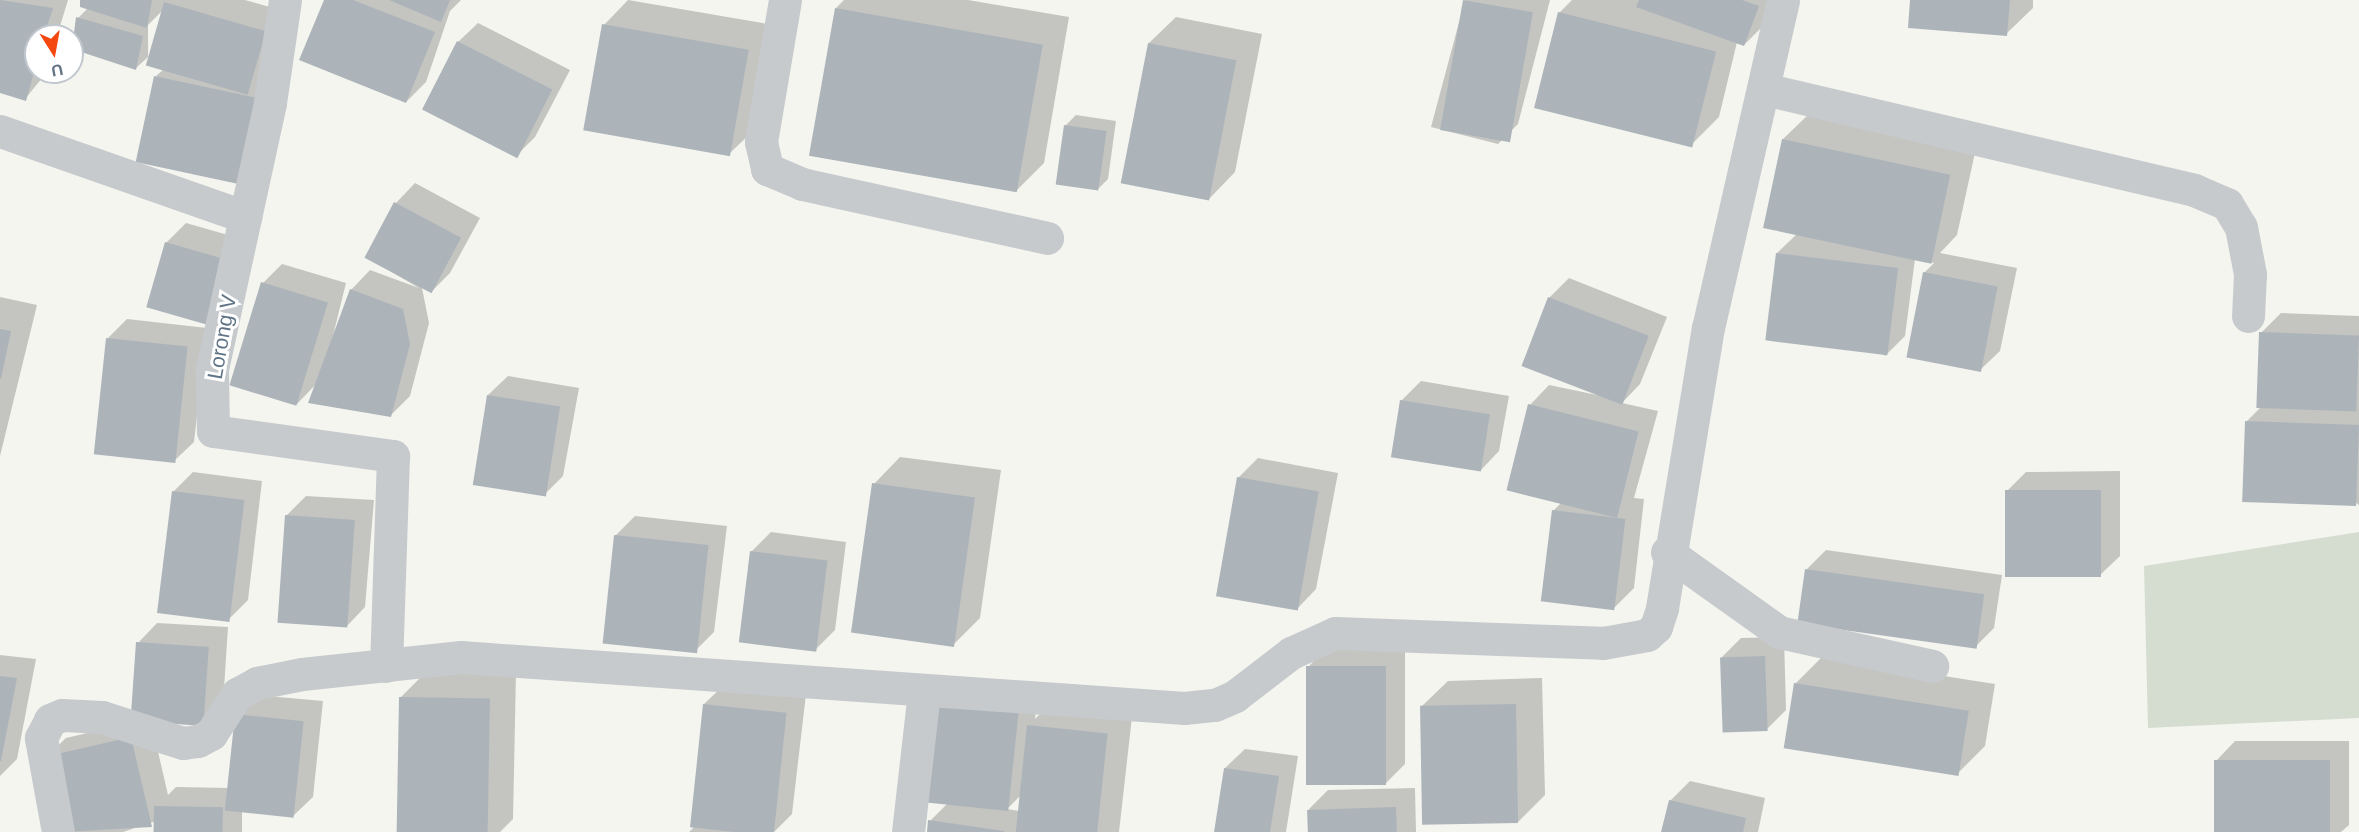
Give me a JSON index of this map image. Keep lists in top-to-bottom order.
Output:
{
  "streets": {
    "street": ["Lorong V"]
  },
  "north": "bottom"
}
